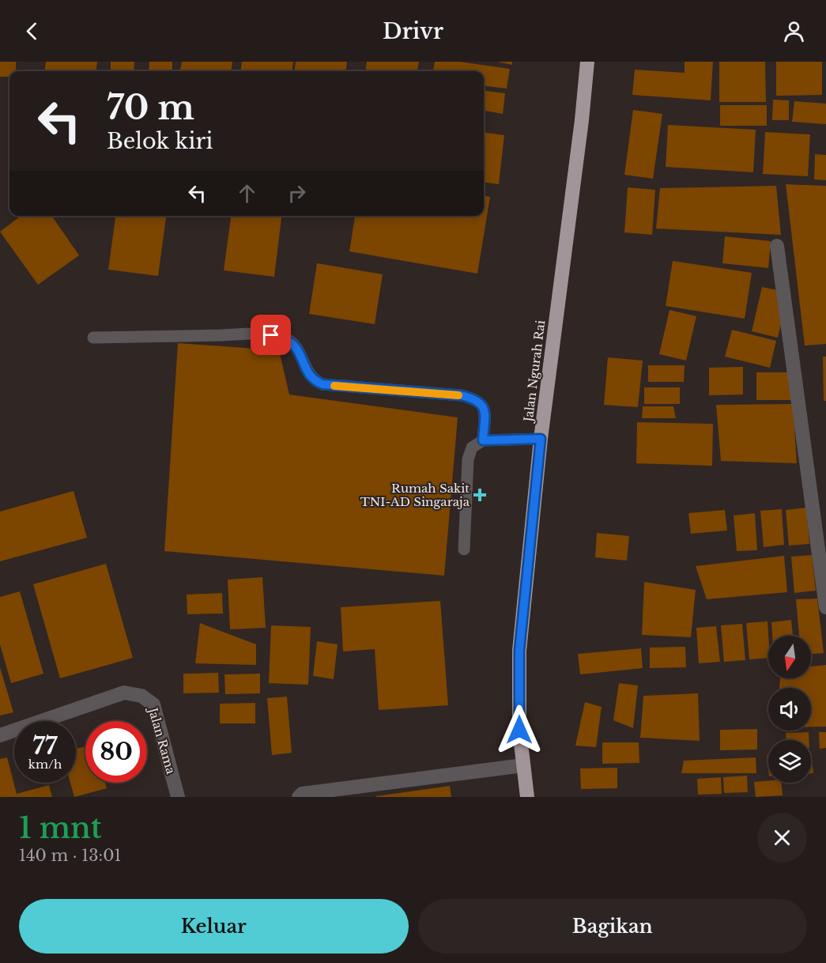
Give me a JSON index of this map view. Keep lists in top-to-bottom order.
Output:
{
  "streets": {
    "highway": ["Jalan Ngurah Rai"],
    "street": ["Jalan Rama"]
  },
  "places": {
    "health": ["Rumah Sakit TNI-AD Singaraja"]
  },
  "north": "bottom",
  "page": {
    "header": "Drivr",
    "turn": ["70 m", "Belok kiri"],
    "speed": "77 km/h",
    "limit": "80",
    "heading": ["1 mnt", "140 m · 13:01"],
    "buttons": ["Keluar", "Bagikan"]
  }
}
